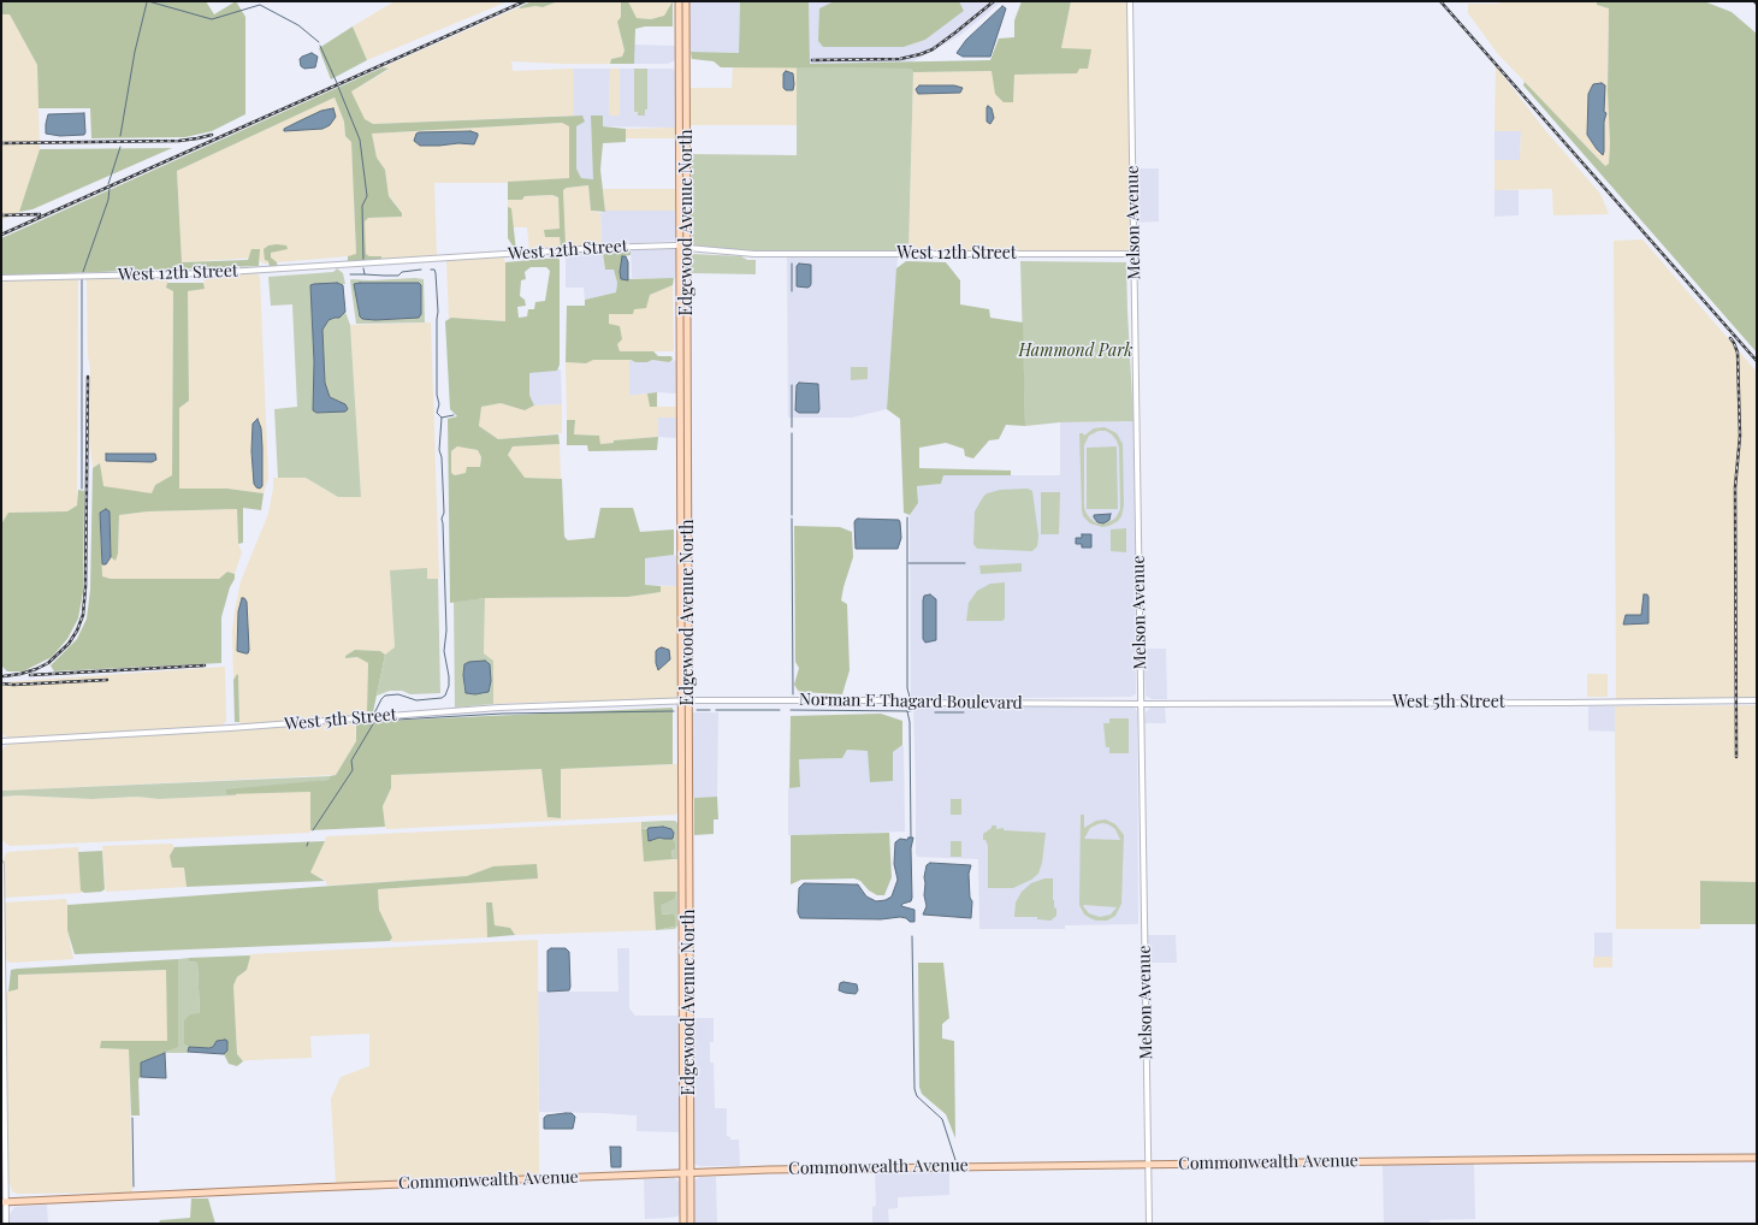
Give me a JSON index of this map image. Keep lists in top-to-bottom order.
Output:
{
  "streets": {
    "main road": ["Edgewood Avenue North", "Commonwealth Avenue"],
    "street": [
      "Melson Avenue",
      "West 12th Street",
      "Norman E Thagard Boulevard",
      "West 5th Street"
    ]
  },
  "crossings": [
    ["Edgewood Avenue North", "West 12th Street"],
    ["Edgewood Avenue North", "Norman E Thagard Boulevard"],
    ["Edgewood Avenue North", "West 5th Street"],
    ["Edgewood Avenue North", "Commonwealth Avenue"],
    ["Melson Avenue", "West 12th Street"],
    ["Melson Avenue", "Norman E Thagard Boulevard"],
    ["Melson Avenue", "West 5th Street"],
    ["Melson Avenue", "Commonwealth Avenue"],
    ["Norman E Thagard Boulevard", "West 5th Street"]
  ],
  "parks": ["Hammond Park"]
}
